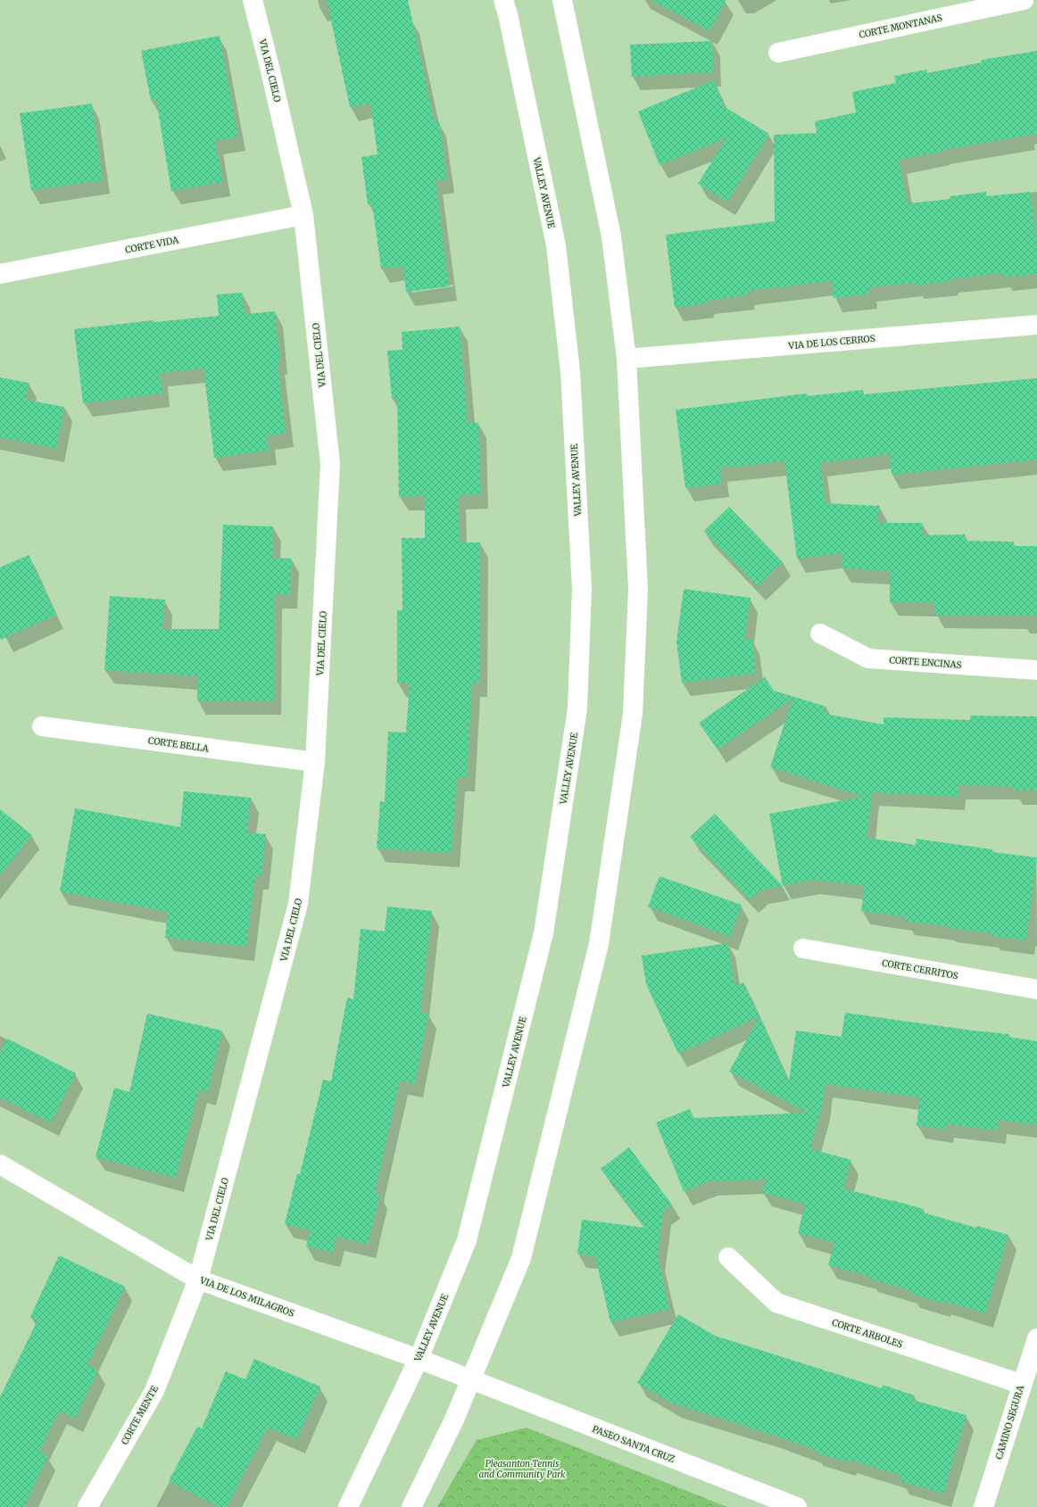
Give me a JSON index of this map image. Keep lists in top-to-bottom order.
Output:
{
  "streets": {
    "street": [
      "CORTE MONTANAS",
      "VIA DEL CIELO",
      "VALLEY AVENUE",
      "CORTE VIDA",
      "VIA DE LOS CERROS",
      "CORTE ENCINAS",
      "CORTE BELLA",
      "CORTE CERRITOS",
      "VIA DE LOS MILAGROS",
      "CORTE ARBOLES",
      "CORTE MENTE",
      "CAMINO SEGURA",
      "PASEO SANTA CRUZ"
    ]
  },
  "crossings": [
    ["VIA DEL CIELO", "CORTE VIDA"],
    ["VIA DEL CIELO", "CORTE BELLA"],
    ["VIA DEL CIELO", "VIA DE LOS MILAGROS"],
    ["VIA DEL CIELO", "CORTE MENTE"],
    ["VALLEY AVENUE", "VIA DE LOS MILAGROS"],
    ["VIA DE LOS MILAGROS", "CORTE MENTE"],
    ["VIA DE LOS MILAGROS", "PASEO SANTA CRUZ"],
    ["CORTE ARBOLES", "CAMINO SEGURA"]
  ],
  "parks": ["Pleasanton Tennis and Community Park"]
}
